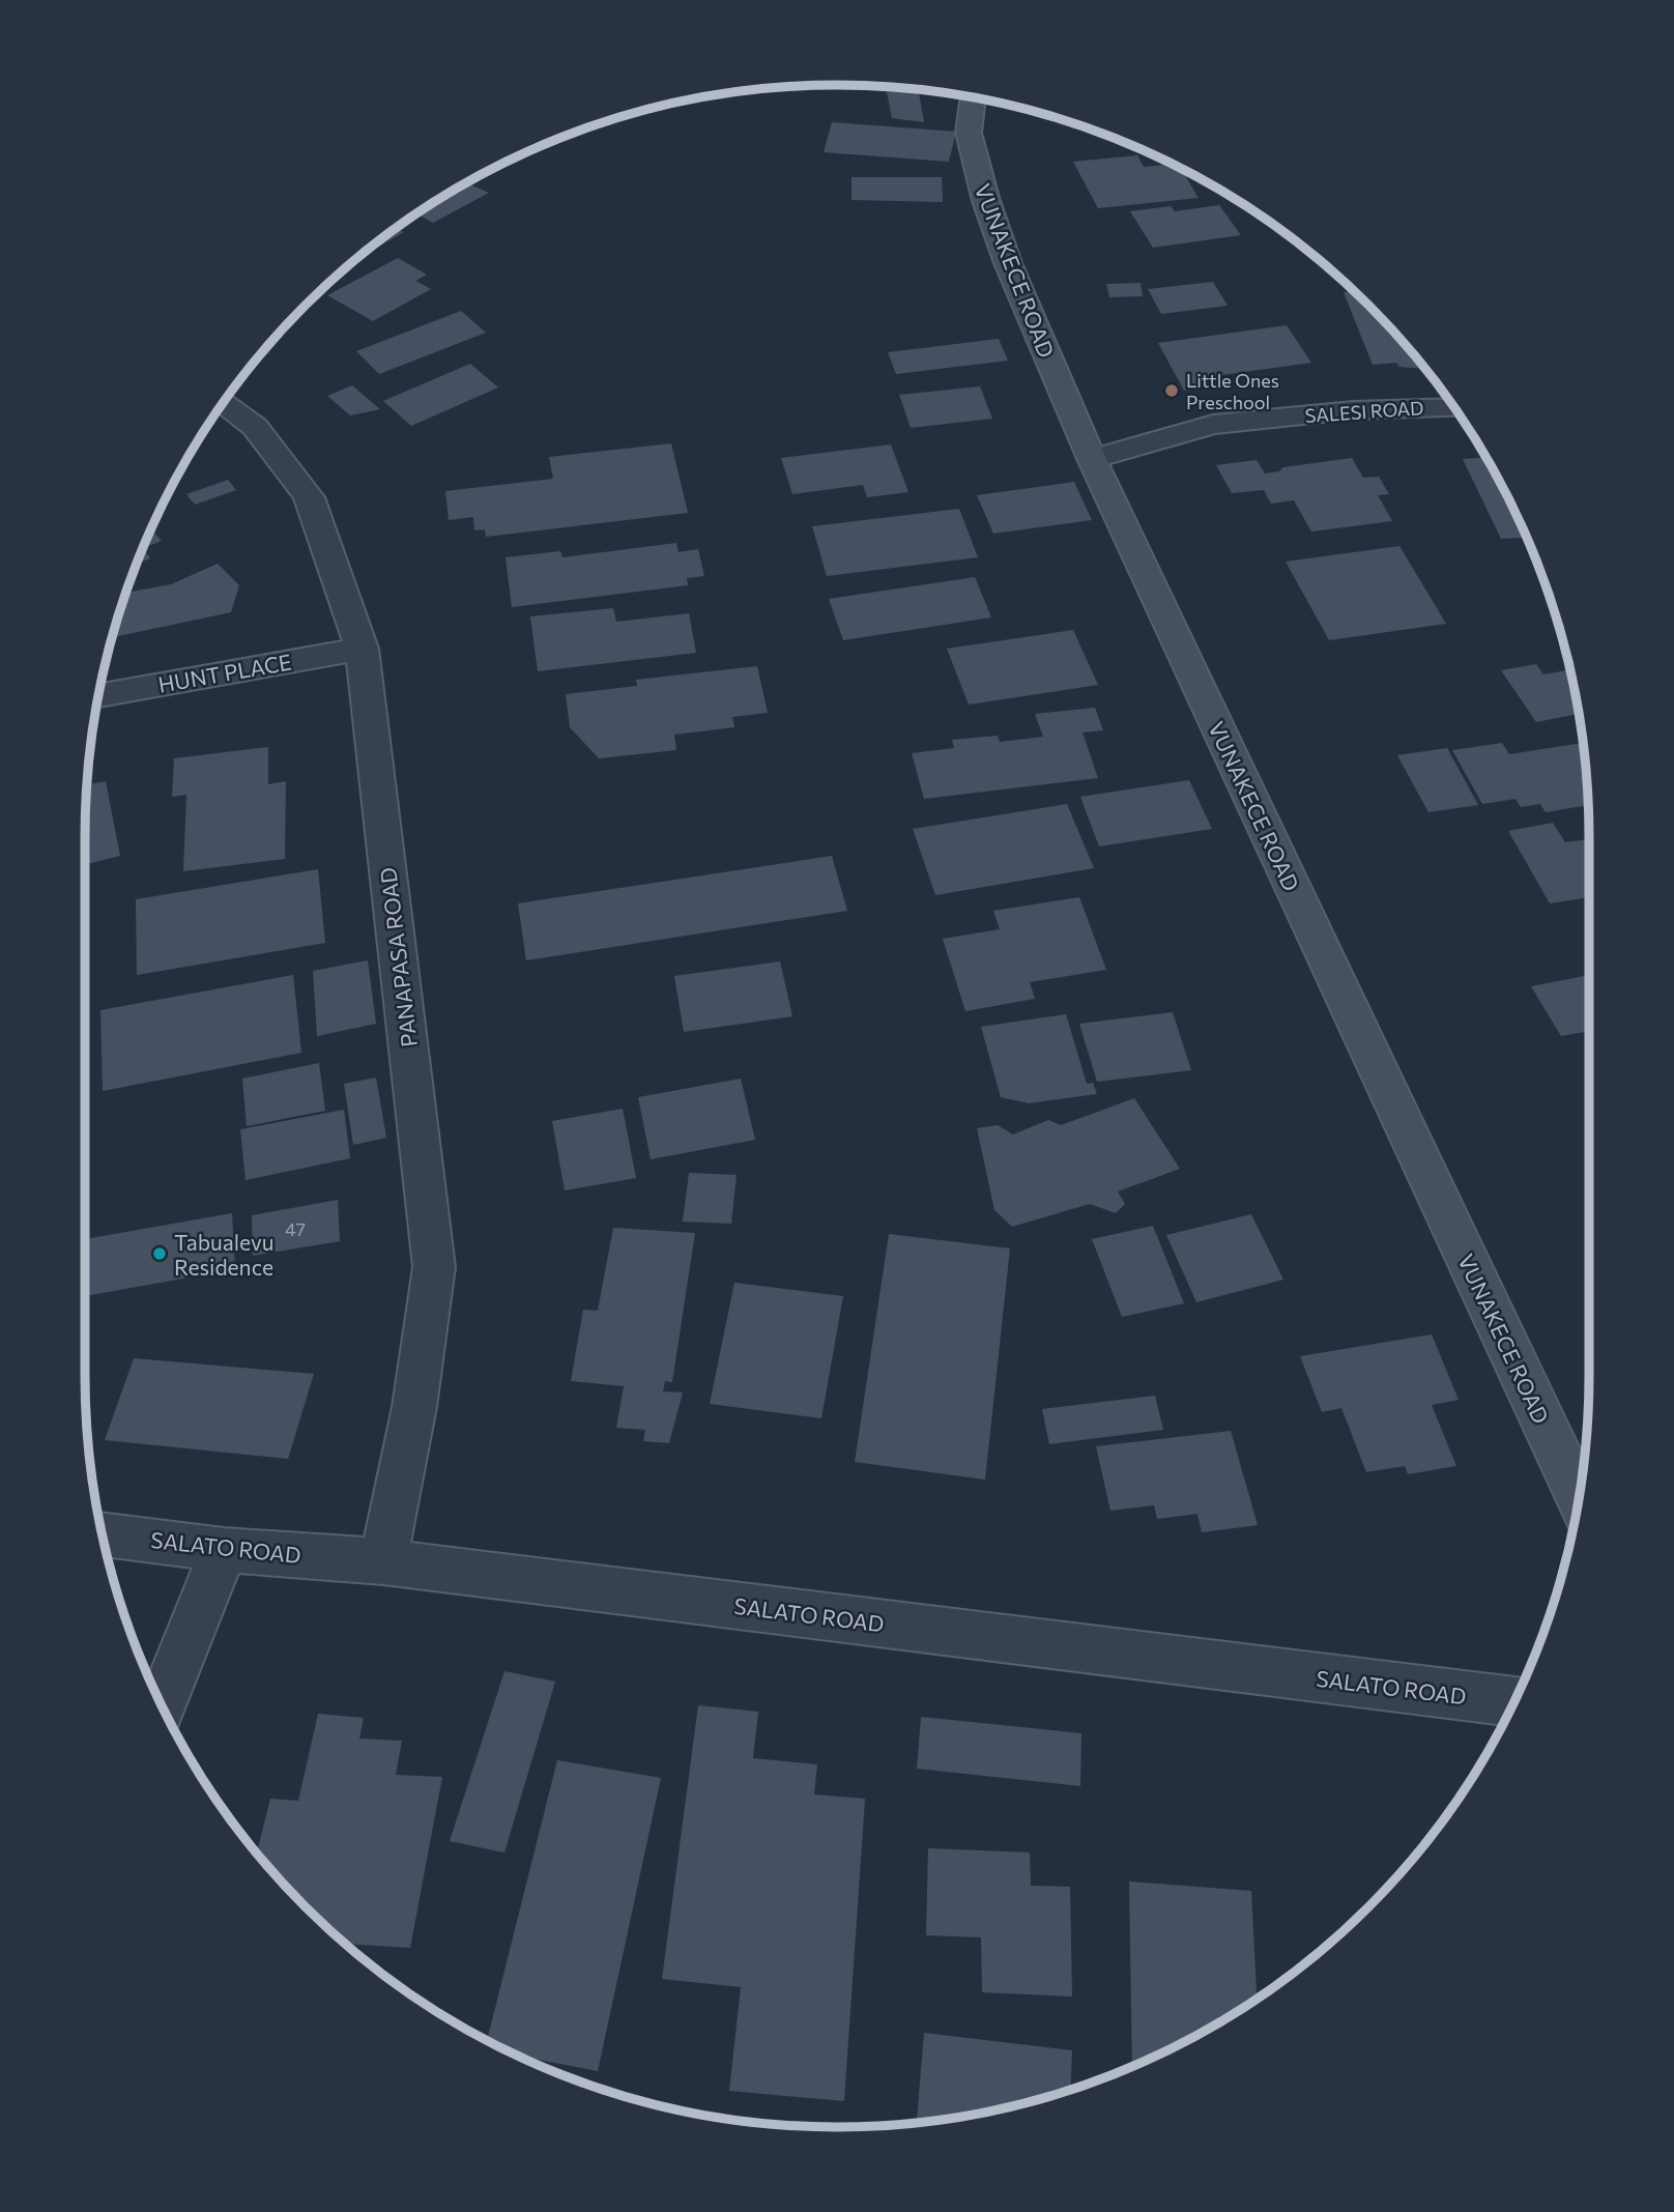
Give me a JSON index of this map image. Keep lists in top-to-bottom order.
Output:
{
  "streets": {
    "main road": ["VUNAKECE ROAD"],
    "street": [
      "SALESI ROAD",
      "HUNT PLACE",
      "PANAPASA ROAD",
      "SALATO ROAD"
    ]
  },
  "crossings": [
    ["VUNAKECE ROAD", "SALESI ROAD"],
    ["HUNT PLACE", "PANAPASA ROAD"],
    ["PANAPASA ROAD", "SALATO ROAD"]
  ],
  "places": ["Little Ones Preschool", "Tabualevu Residence"],
  "house_numbers": ["47"]
}
